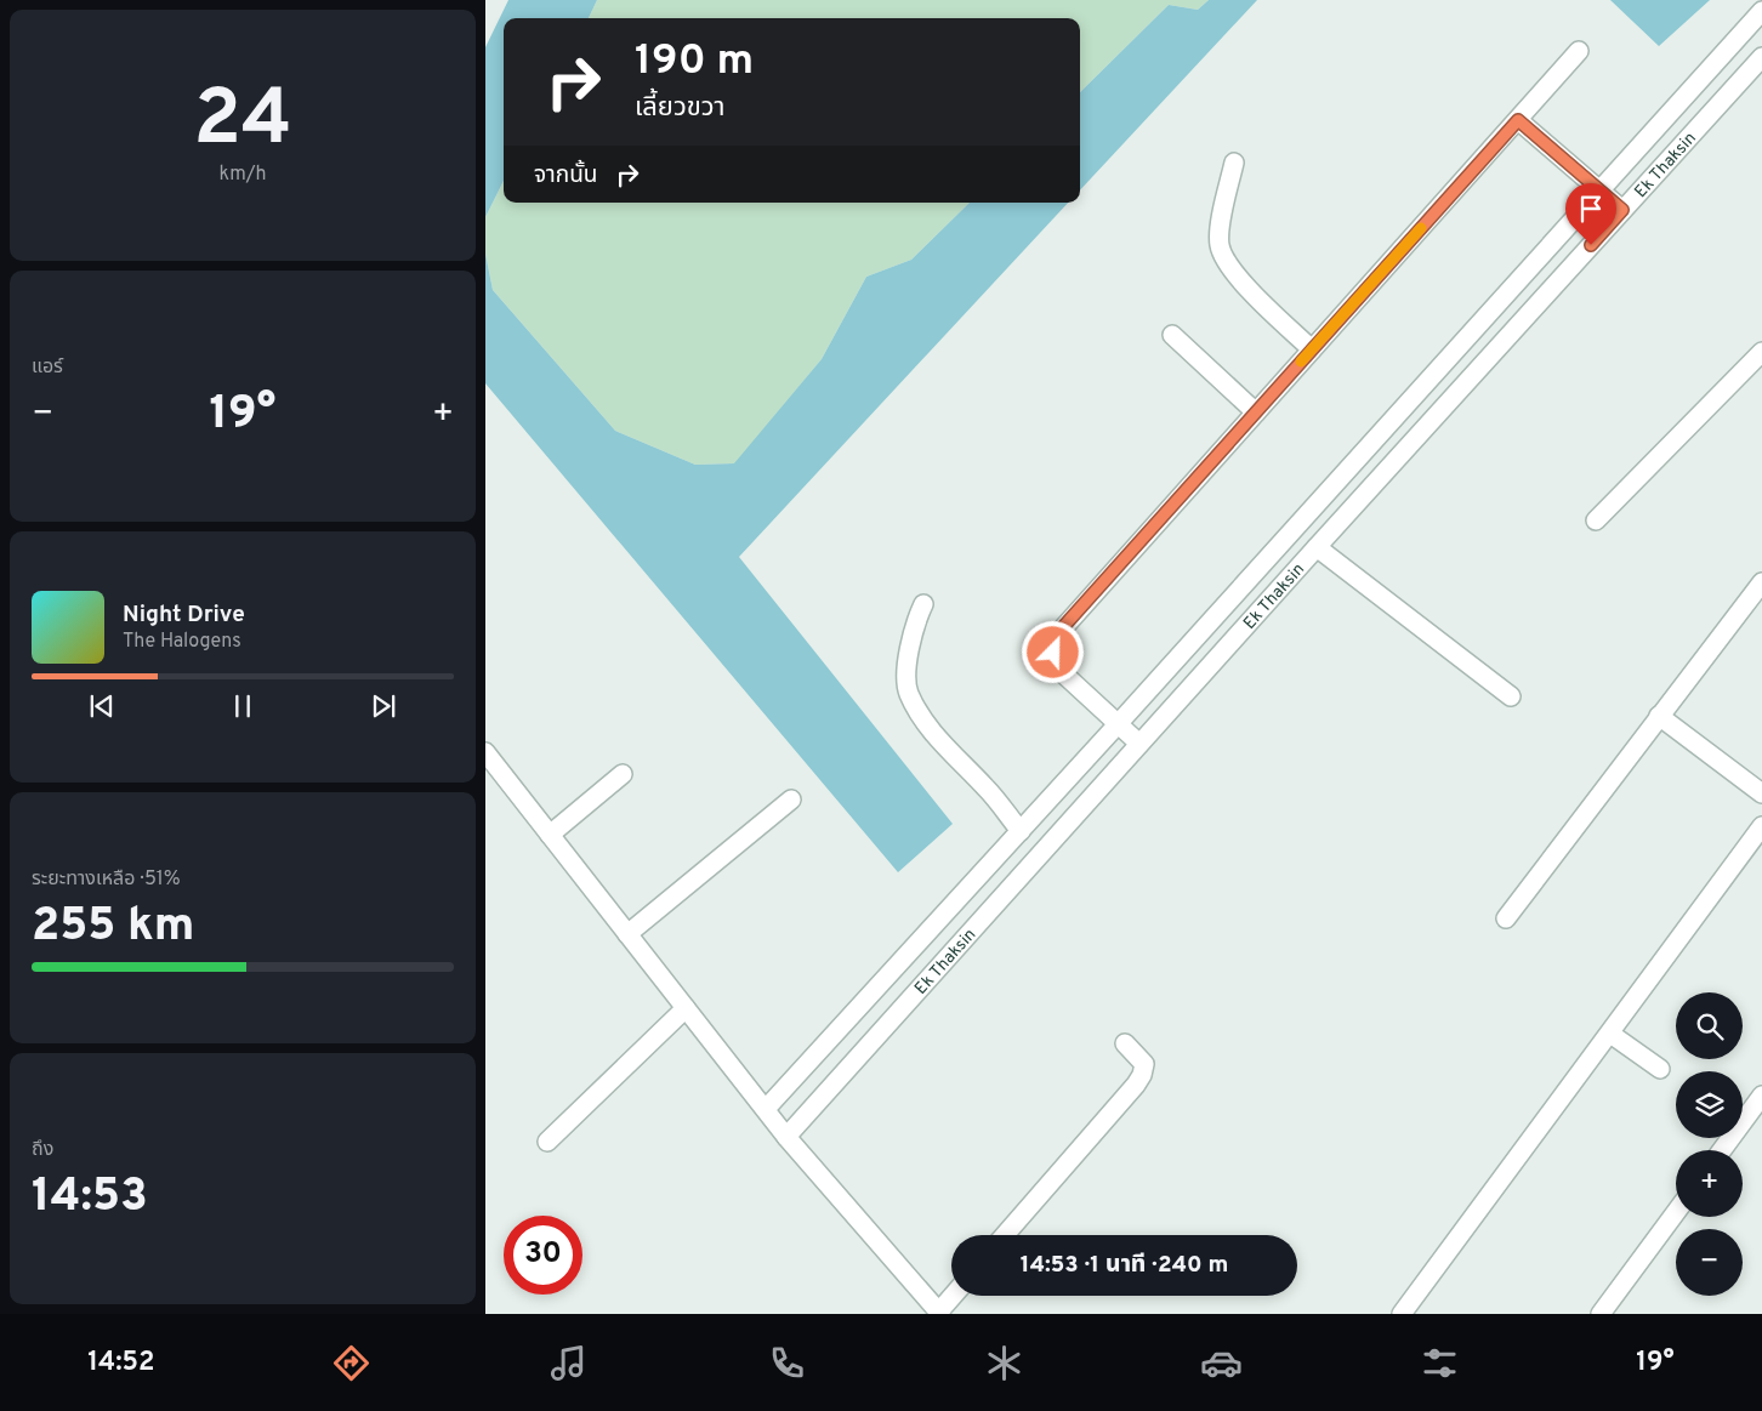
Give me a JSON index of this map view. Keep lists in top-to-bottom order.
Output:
{
  "streets": {
    "street": ["Ek Thaksin"]
  },
  "page": {
    "tile": [
      ["24", "km/h"],
      "แอร์",
      ["ระยะทางเหลือ · 51%", "255 km"],
      ["ถึง", "14:53"]
    ],
    "turn": ["190 m", "เลี้ยวขวา"],
    "then": "จากนั้น",
    "heat": ["−", "19°", "+"],
    "song": ["Night Drive", "The Halogens"],
    "map_buttons": ["+", "−"],
    "limit": "30",
    "trip": "14:53 · 1 นาที · 240 m",
    "tabs": ["14:52", "19°"]
  }
}
